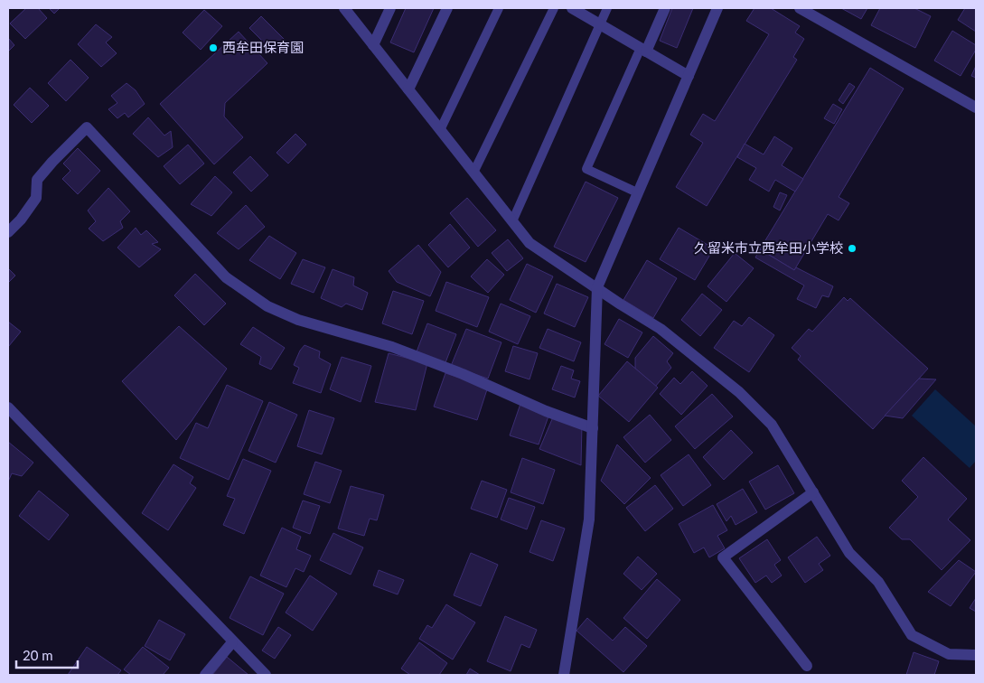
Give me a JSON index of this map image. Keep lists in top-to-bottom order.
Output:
{
  "places": ["西牟田保育園", "久留米市立西牟田小学校"],
  "scale_bar": "20 m"
}
